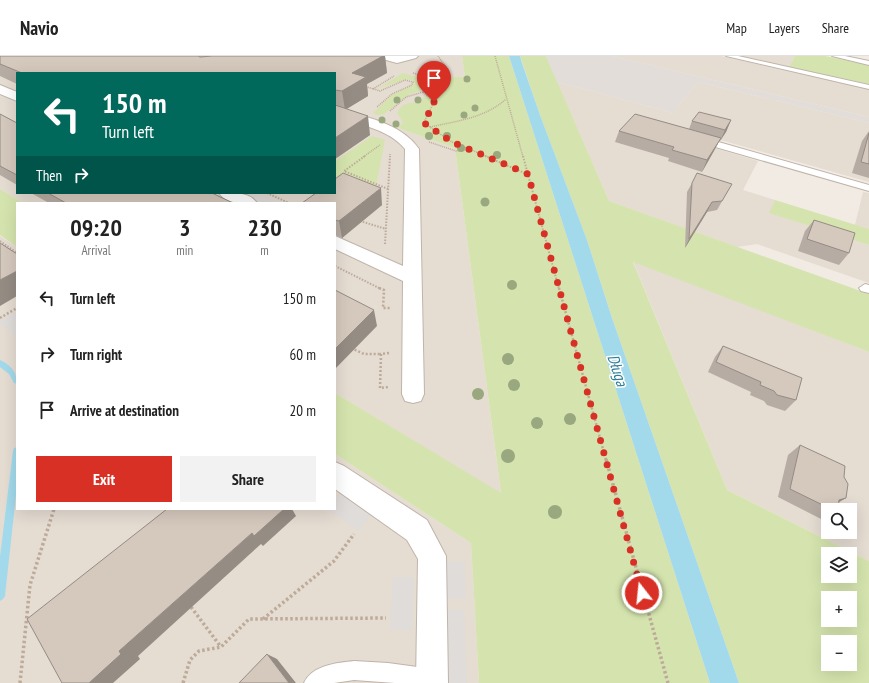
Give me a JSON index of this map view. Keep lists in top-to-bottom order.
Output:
{
  "water": ["Długa"],
  "page": {
    "header": "Navio",
    "nav": ["Map", "Layers", "Share"],
    "turn": ["150 m", "Turn left"],
    "then": "Then",
    "eta": [
      "09:20",
      "Arrival",
      "3",
      "min",
      "230",
      "m"
    ],
    "list": [
      {
        "name": "Turn left",
        "value": "150 m"
      },
      {
        "name": "Turn right",
        "value": "60 m"
      },
      {
        "name": "Arrive at destination",
        "value": "20 m"
      }
    ],
    "buttons": ["Exit", "Share"],
    "map_buttons": ["+", "−"]
  }
}
